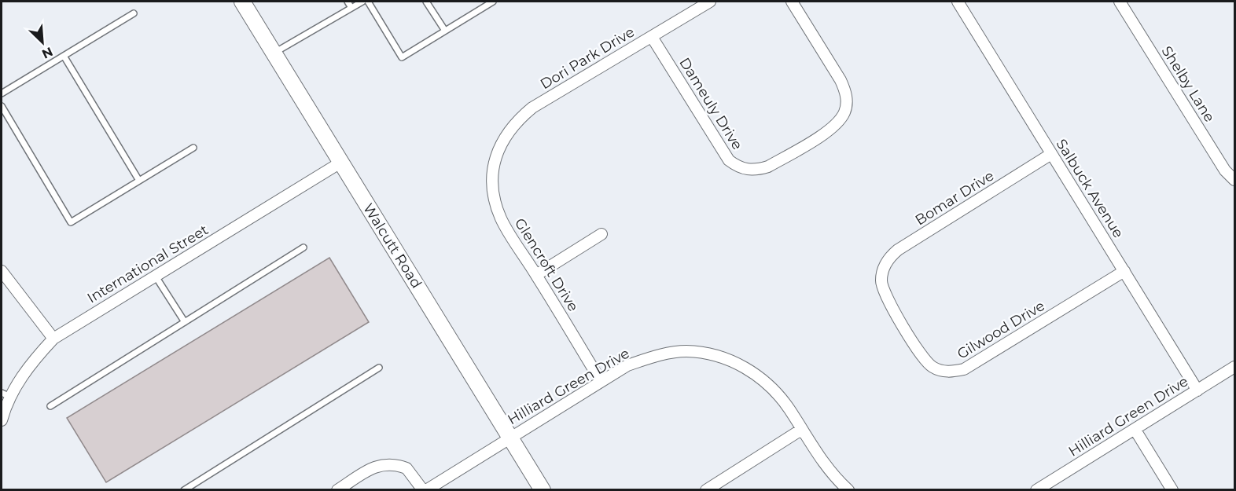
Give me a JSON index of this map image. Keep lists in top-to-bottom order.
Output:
{
  "streets": {
    "street": [
      "Dori Park Drive",
      "Shelby Lane",
      "Dameuly Drive",
      "Salbuck Avenue",
      "Bomar Drive",
      "Walcutt Road",
      "International Street",
      "Glencroft Drive",
      "Gilwood Drive",
      "Hilliard Green Drive"
    ]
  },
  "crossings": [
    ["Dori Park Drive", "Dameuly Drive"],
    ["Dori Park Drive", "Glencroft Drive"],
    ["Salbuck Avenue", "Bomar Drive"],
    ["Salbuck Avenue", "Gilwood Drive"],
    ["Salbuck Avenue", "Hilliard Green Drive"],
    ["Bomar Drive", "Gilwood Drive"],
    ["Walcutt Road", "International Street"],
    ["Walcutt Road", "Hilliard Green Drive"],
    ["Glencroft Drive", "Hilliard Green Drive"]
  ],
  "north": "bottom right"
}
